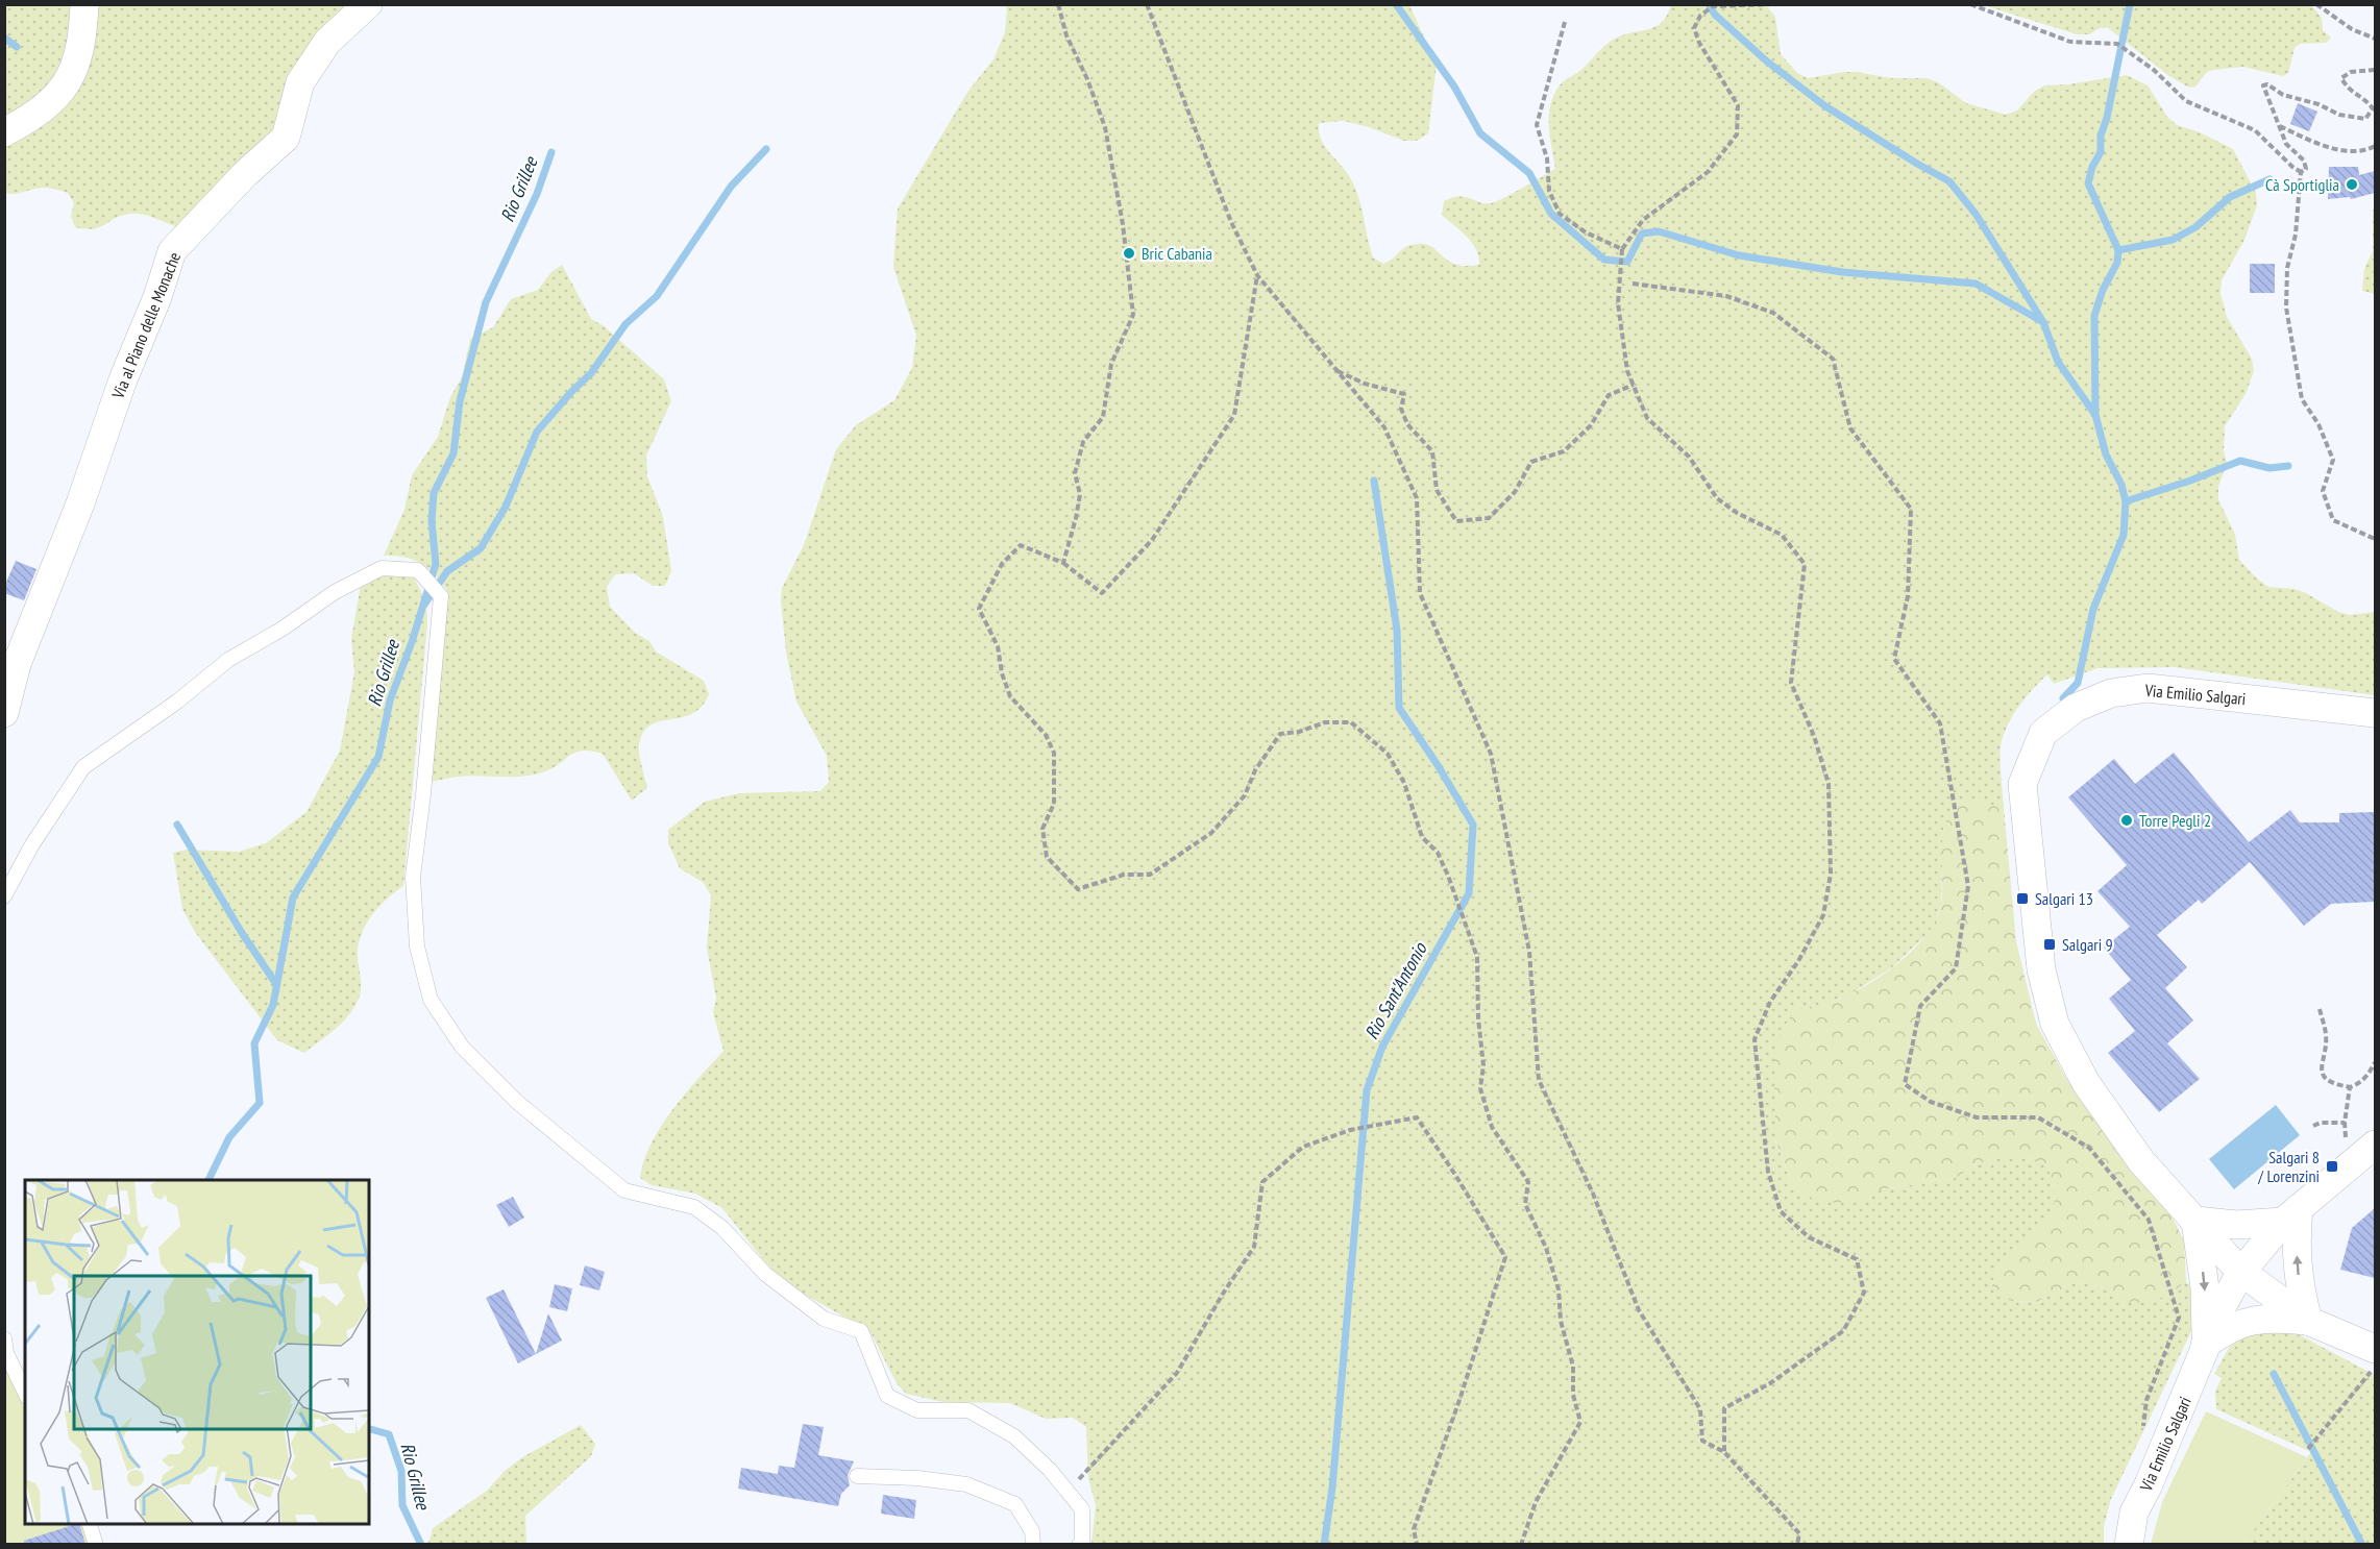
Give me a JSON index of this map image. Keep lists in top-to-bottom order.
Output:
{
  "streets": {
    "street": ["Via al Piano delle Monache", "Via Emilio Salgari"]
  },
  "water": ["Rio Grillee", "Rio Sant'Antonio"],
  "places": {
    "other": ["Cà Sportiglia", "Bric Cabania", "Torre Pegli 2"],
    "transit": ["Salgari 13", "Salgari 9", "Salgari 8 / Lorenzini"]
  }
}
